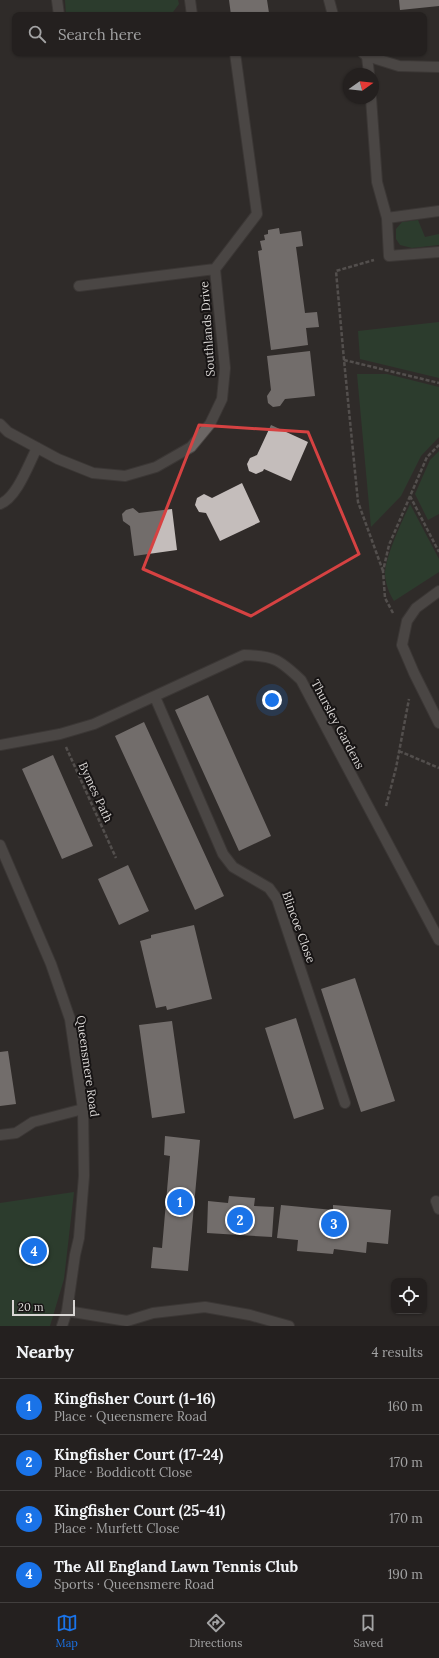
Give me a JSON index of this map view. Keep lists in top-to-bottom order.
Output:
{
  "streets": {
    "street": [
      "Southlands Drive",
      "Thursley Gardens",
      "Blincoe Close",
      "Queensmere Road"
    ],
    "path": ["Bymes Path"]
  },
  "crossings": [
    ["Thursley Gardens", "Bymes Path"],
    ["Thursley Gardens", "Blincoe Close"]
  ],
  "scale_bar": "20 m",
  "north": "right",
  "page": {
    "search": "Search here",
    "pins": [
      "1",
      "2",
      "3",
      "4"
    ],
    "scale": "20 m",
    "heading": ["Nearby", "4 results"],
    "list": [
      {
        "mark": "1",
        "name": "Kingfisher Court (1-16)",
        "note": "Place · Queensmere Road",
        "value": "160 m"
      },
      {
        "mark": "2",
        "name": "Kingfisher Court (17-24)",
        "note": "Place · Boddicott Close",
        "value": "170 m"
      },
      {
        "mark": "3",
        "name": "Kingfisher Court (25-41)",
        "note": "Place · Murfett Close",
        "value": "170 m"
      },
      {
        "mark": "4",
        "name": "The All England Lawn Tennis Club",
        "note": "Sports · Queensmere Road",
        "value": "190 m"
      }
    ],
    "nav": ["Map", "Directions", "Saved"]
  }
}
